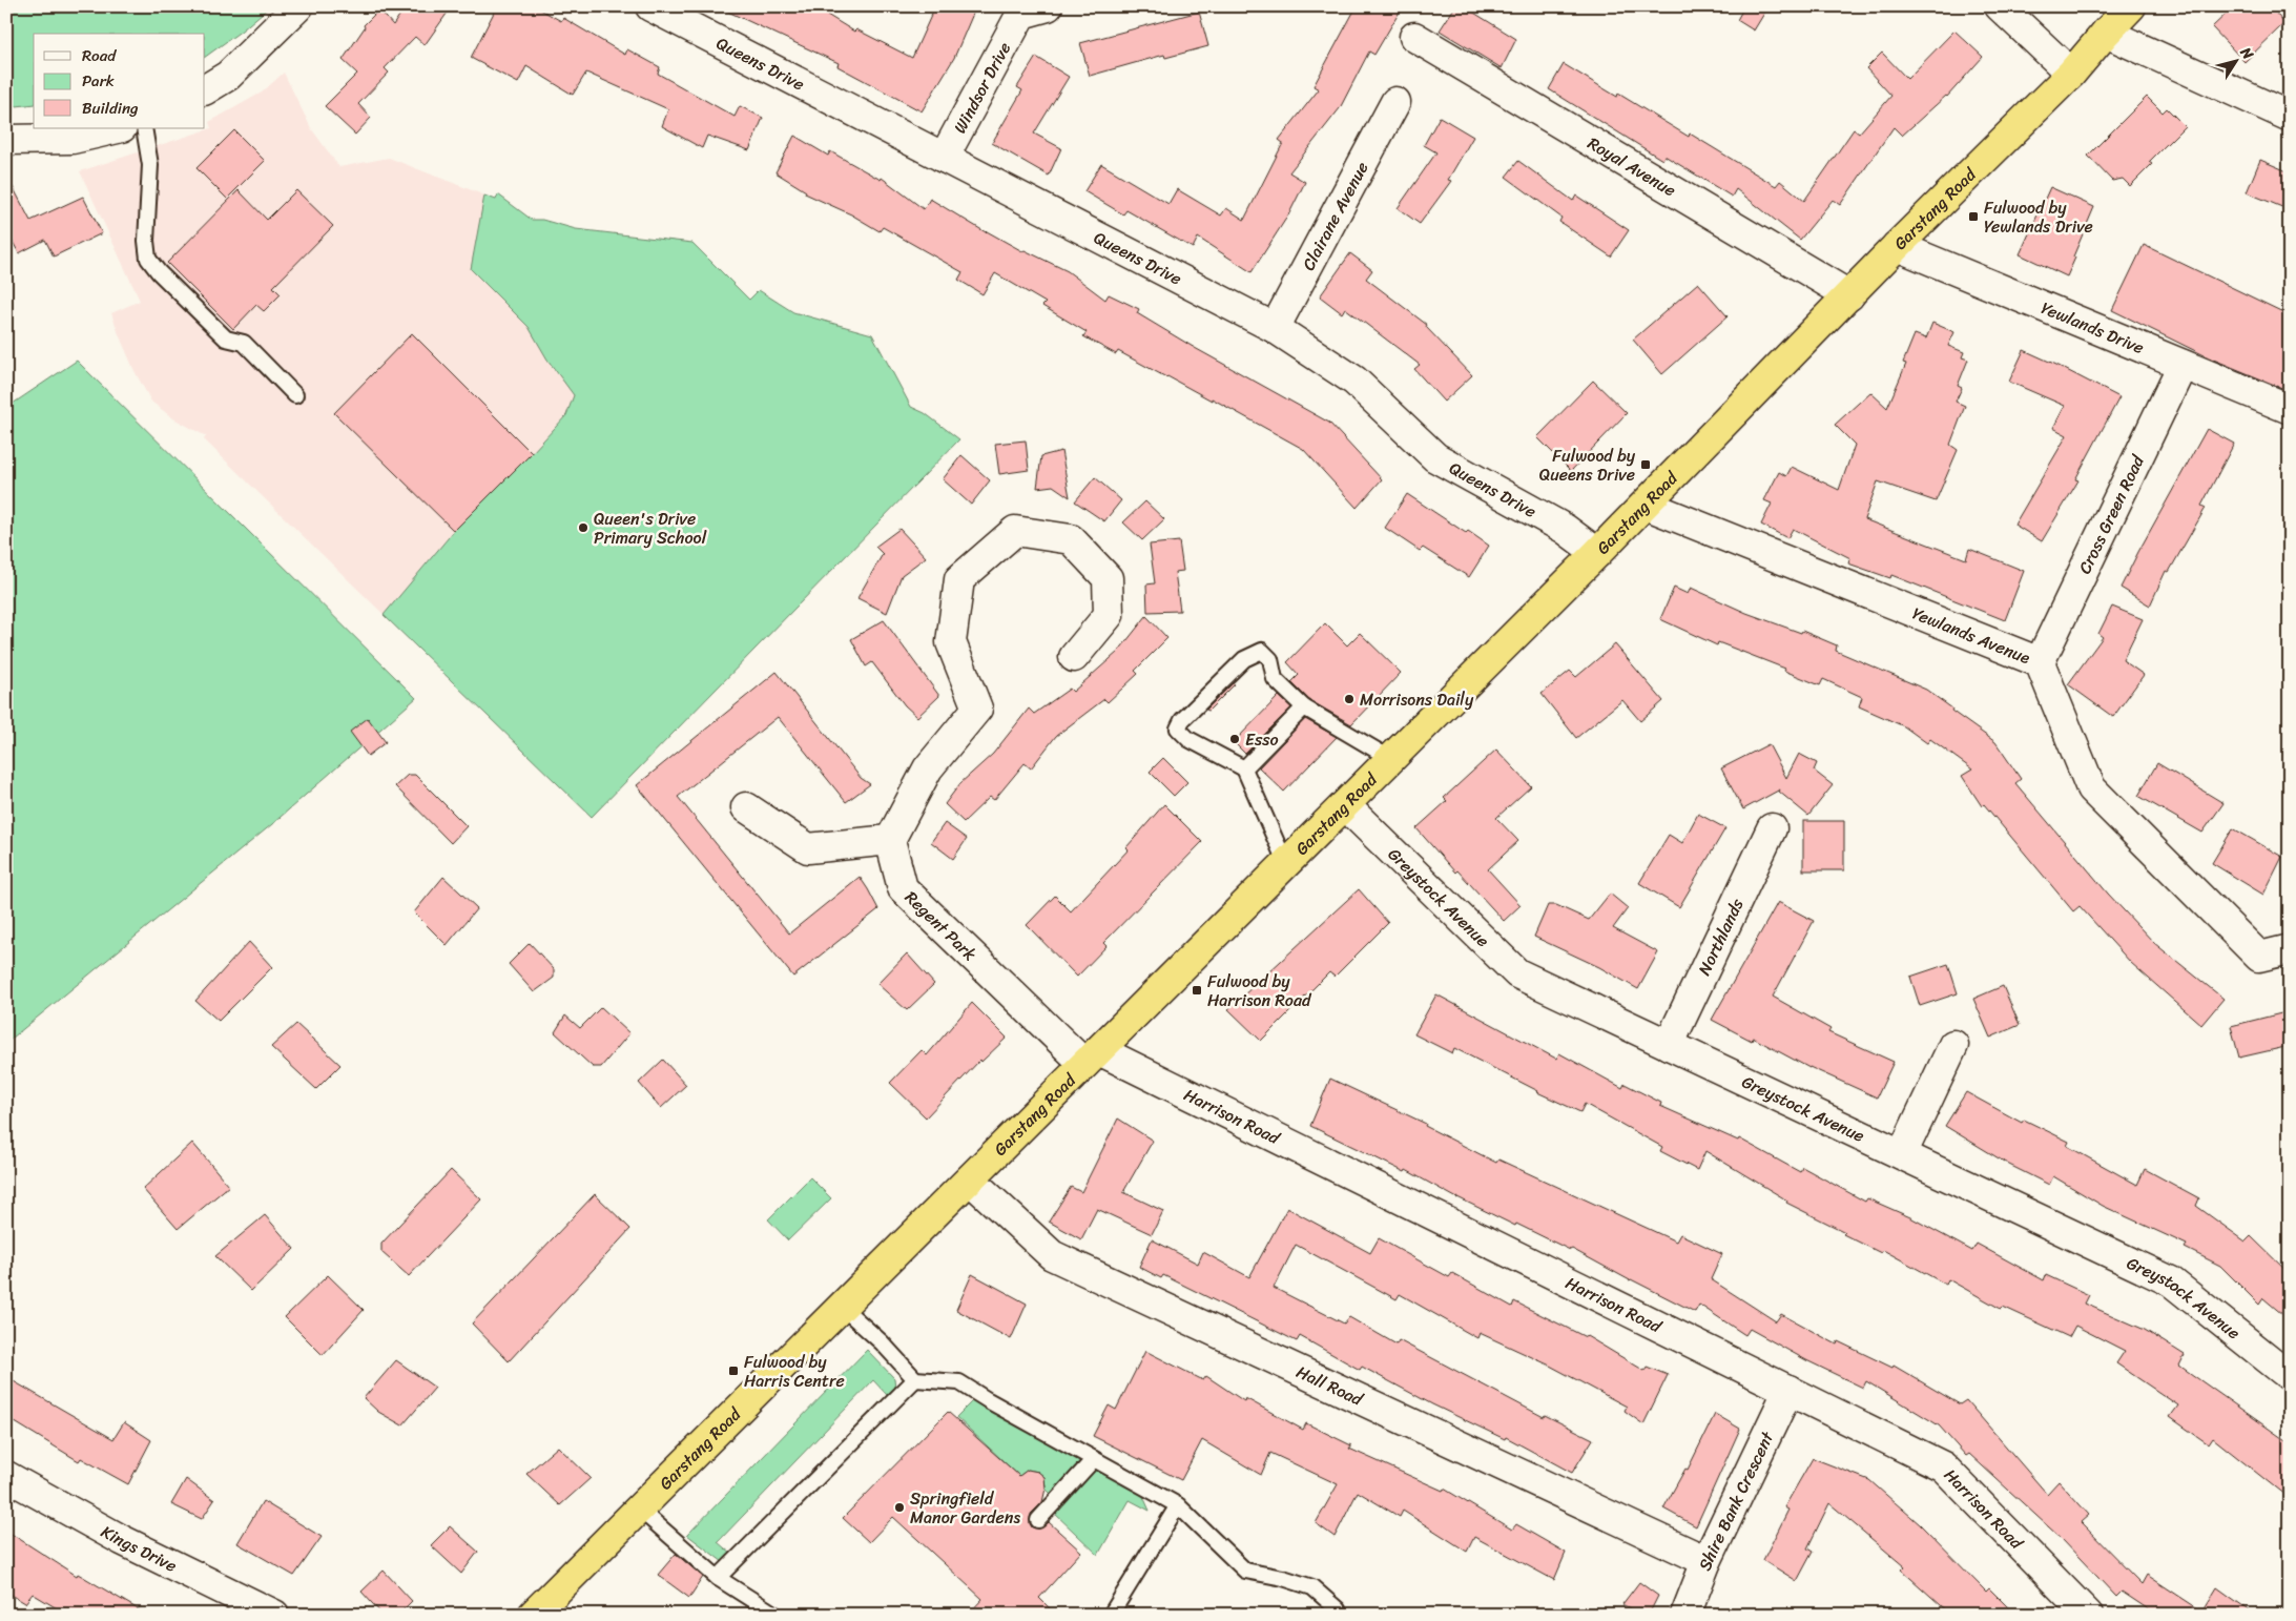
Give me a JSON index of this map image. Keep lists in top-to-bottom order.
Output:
{
  "streets": {
    "highway": ["Garstang Road"],
    "street": [
      "Queens Drive",
      "Windsor Drive",
      "Royal Avenue",
      "Clairane Avenue",
      "Yewlands Drive",
      "Cross Green Road",
      "Yewlands Avenue",
      "Greystock Avenue",
      "Regent Park",
      "Northlands",
      "Harrison Road",
      "Hall Road",
      "Shire Bank Crescent",
      "Kings Drive"
    ]
  },
  "crossings": [
    ["Queens Drive", "Windsor Drive"],
    ["Queens Drive", "Garstang Road"],
    ["Queens Drive", "Clairane Avenue"],
    ["Royal Avenue", "Garstang Road"],
    ["Garstang Road", "Yewlands Drive"],
    ["Garstang Road", "Yewlands Avenue"],
    ["Garstang Road", "Greystock Avenue"],
    ["Garstang Road", "Regent Park"],
    ["Garstang Road", "Harrison Road"],
    ["Garstang Road", "Hall Road"],
    ["Yewlands Drive", "Cross Green Road"],
    ["Cross Green Road", "Yewlands Avenue"],
    ["Greystock Avenue", "Northlands"],
    ["Regent Park", "Harrison Road"],
    ["Harrison Road", "Shire Bank Crescent"],
    ["Hall Road", "Shire Bank Crescent"]
  ],
  "places": {
    "transit": [
      "Fulwood by Yewlands Drive",
      "Fulwood by Queens Drive",
      "Fulwood by Harrison Road",
      "Fulwood by Harris Centre"
    ],
    "other": [
      "Queen's Drive Primary School",
      "Morrisons Daily",
      "Esso",
      "Springfield Manor Gardens"
    ]
  },
  "legend": ["Road", "Park", "Building"],
  "north": "top right"
}
